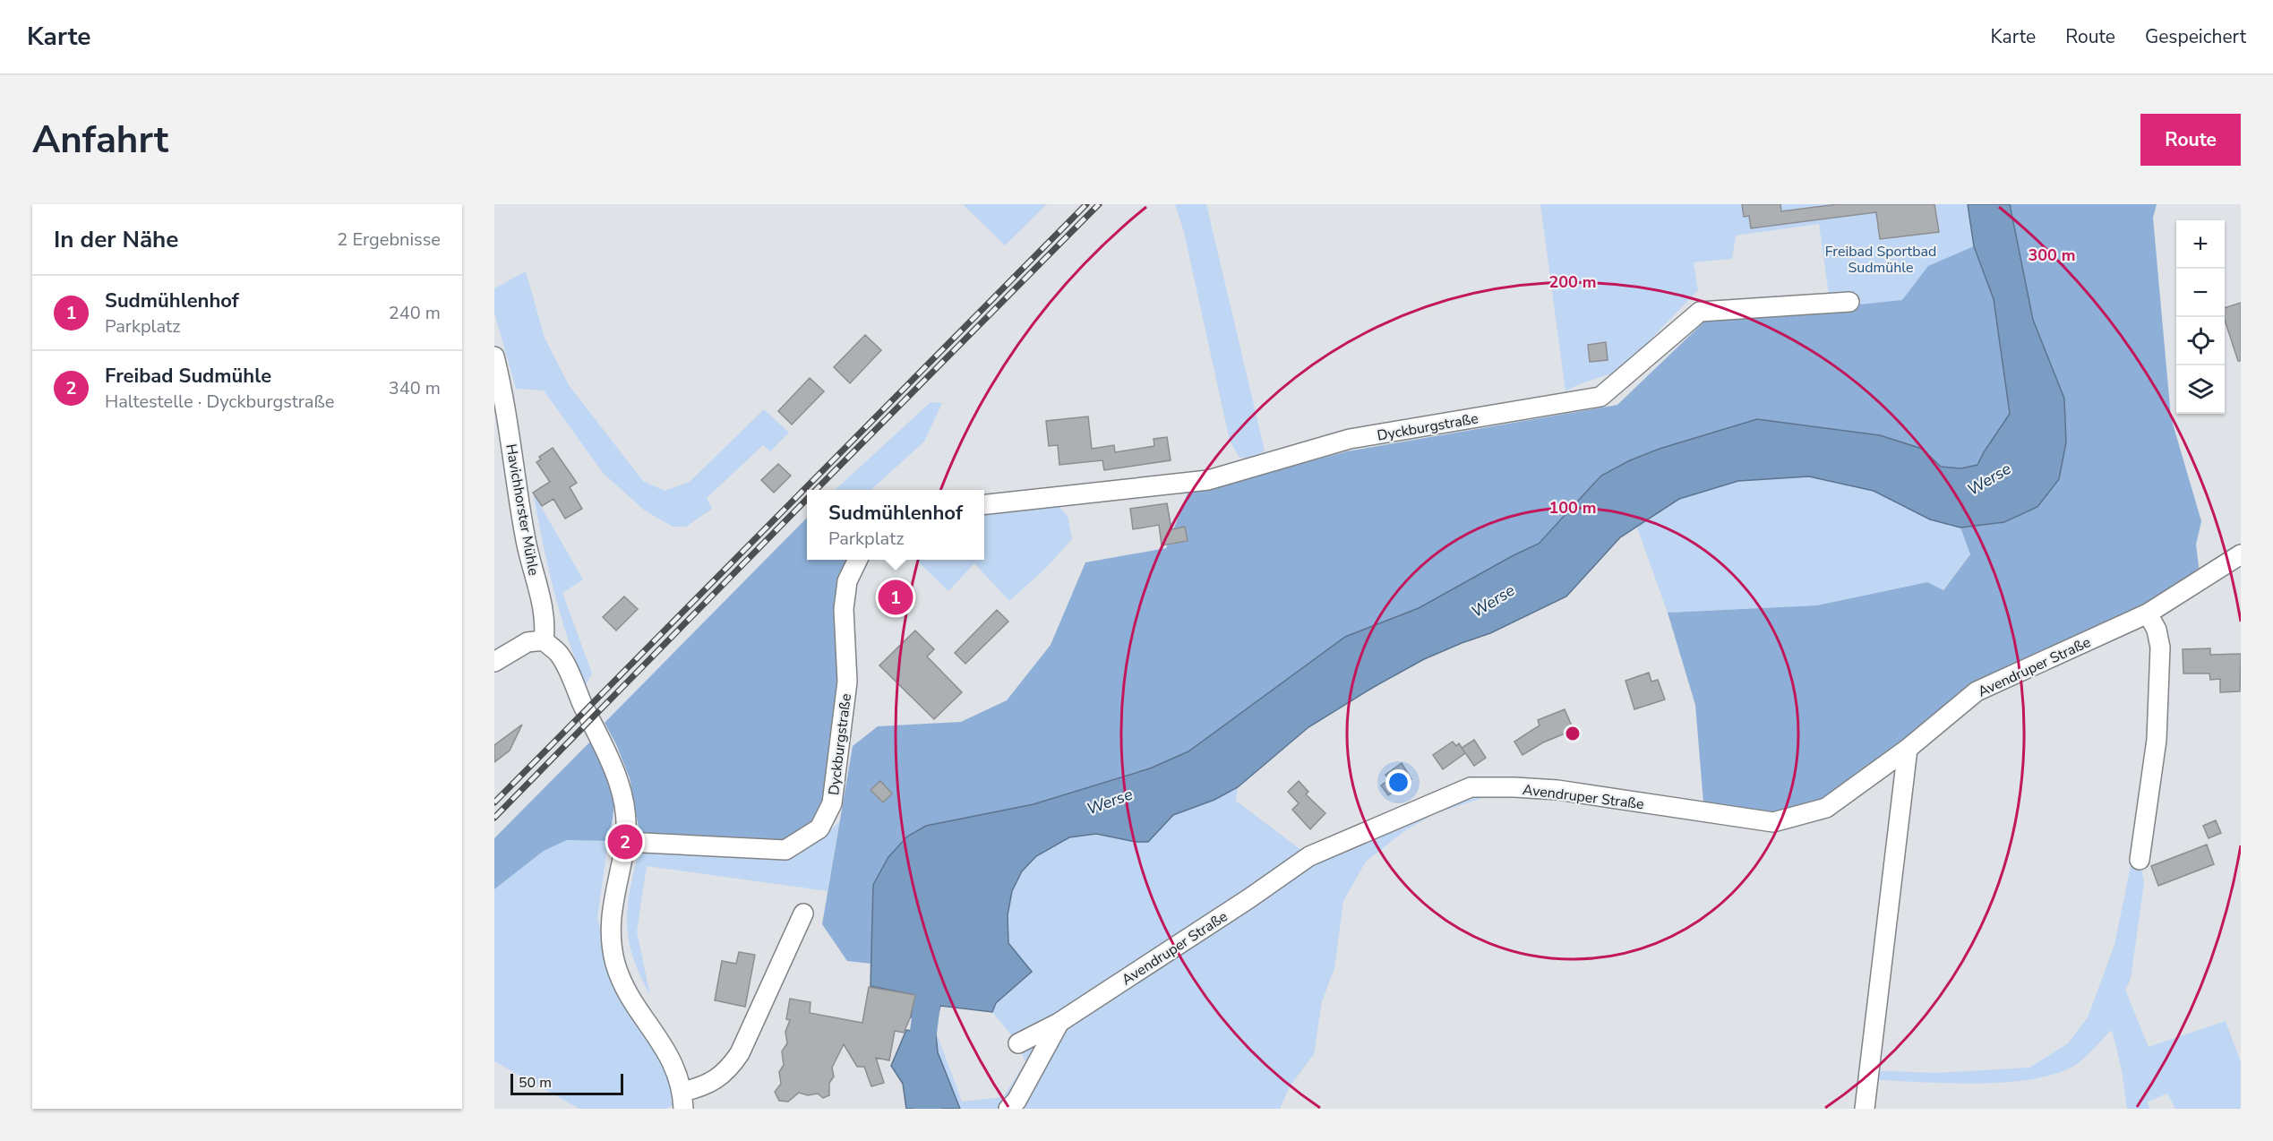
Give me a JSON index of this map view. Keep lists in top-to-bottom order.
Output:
{
  "streets": {
    "street": ["Dyckburgstraße", "Havichhorster Mühle", "Avendruper Straße"]
  },
  "water": ["Werse"],
  "parks": ["Freibad Sportbad Sudmühle"],
  "scale_bar": "50 m",
  "page": {
    "header": "Karte",
    "nav": ["Karte", "Route", "Gespeichert"],
    "buttons": "Route",
    "title": "Anfahrt",
    "heading": ["In der Nähe", "2 Ergebnisse"],
    "map_buttons": ["+", "−"],
    "list": [
      {
        "mark": "1",
        "name": "Sudmühlenhof",
        "note": "Parkplatz",
        "value": "240 m"
      },
      {
        "mark": "2",
        "name": "Freibad Sudmühle",
        "note": "Haltestelle · Dyckburgstraße",
        "value": "340 m"
      }
    ],
    "popup": ["Sudmühlenhof", "Parkplatz"],
    "pins": ["1", "2"],
    "scale": "50 m"
  },
  "rings": ["300 m", "200 m", "100 m"]
}
